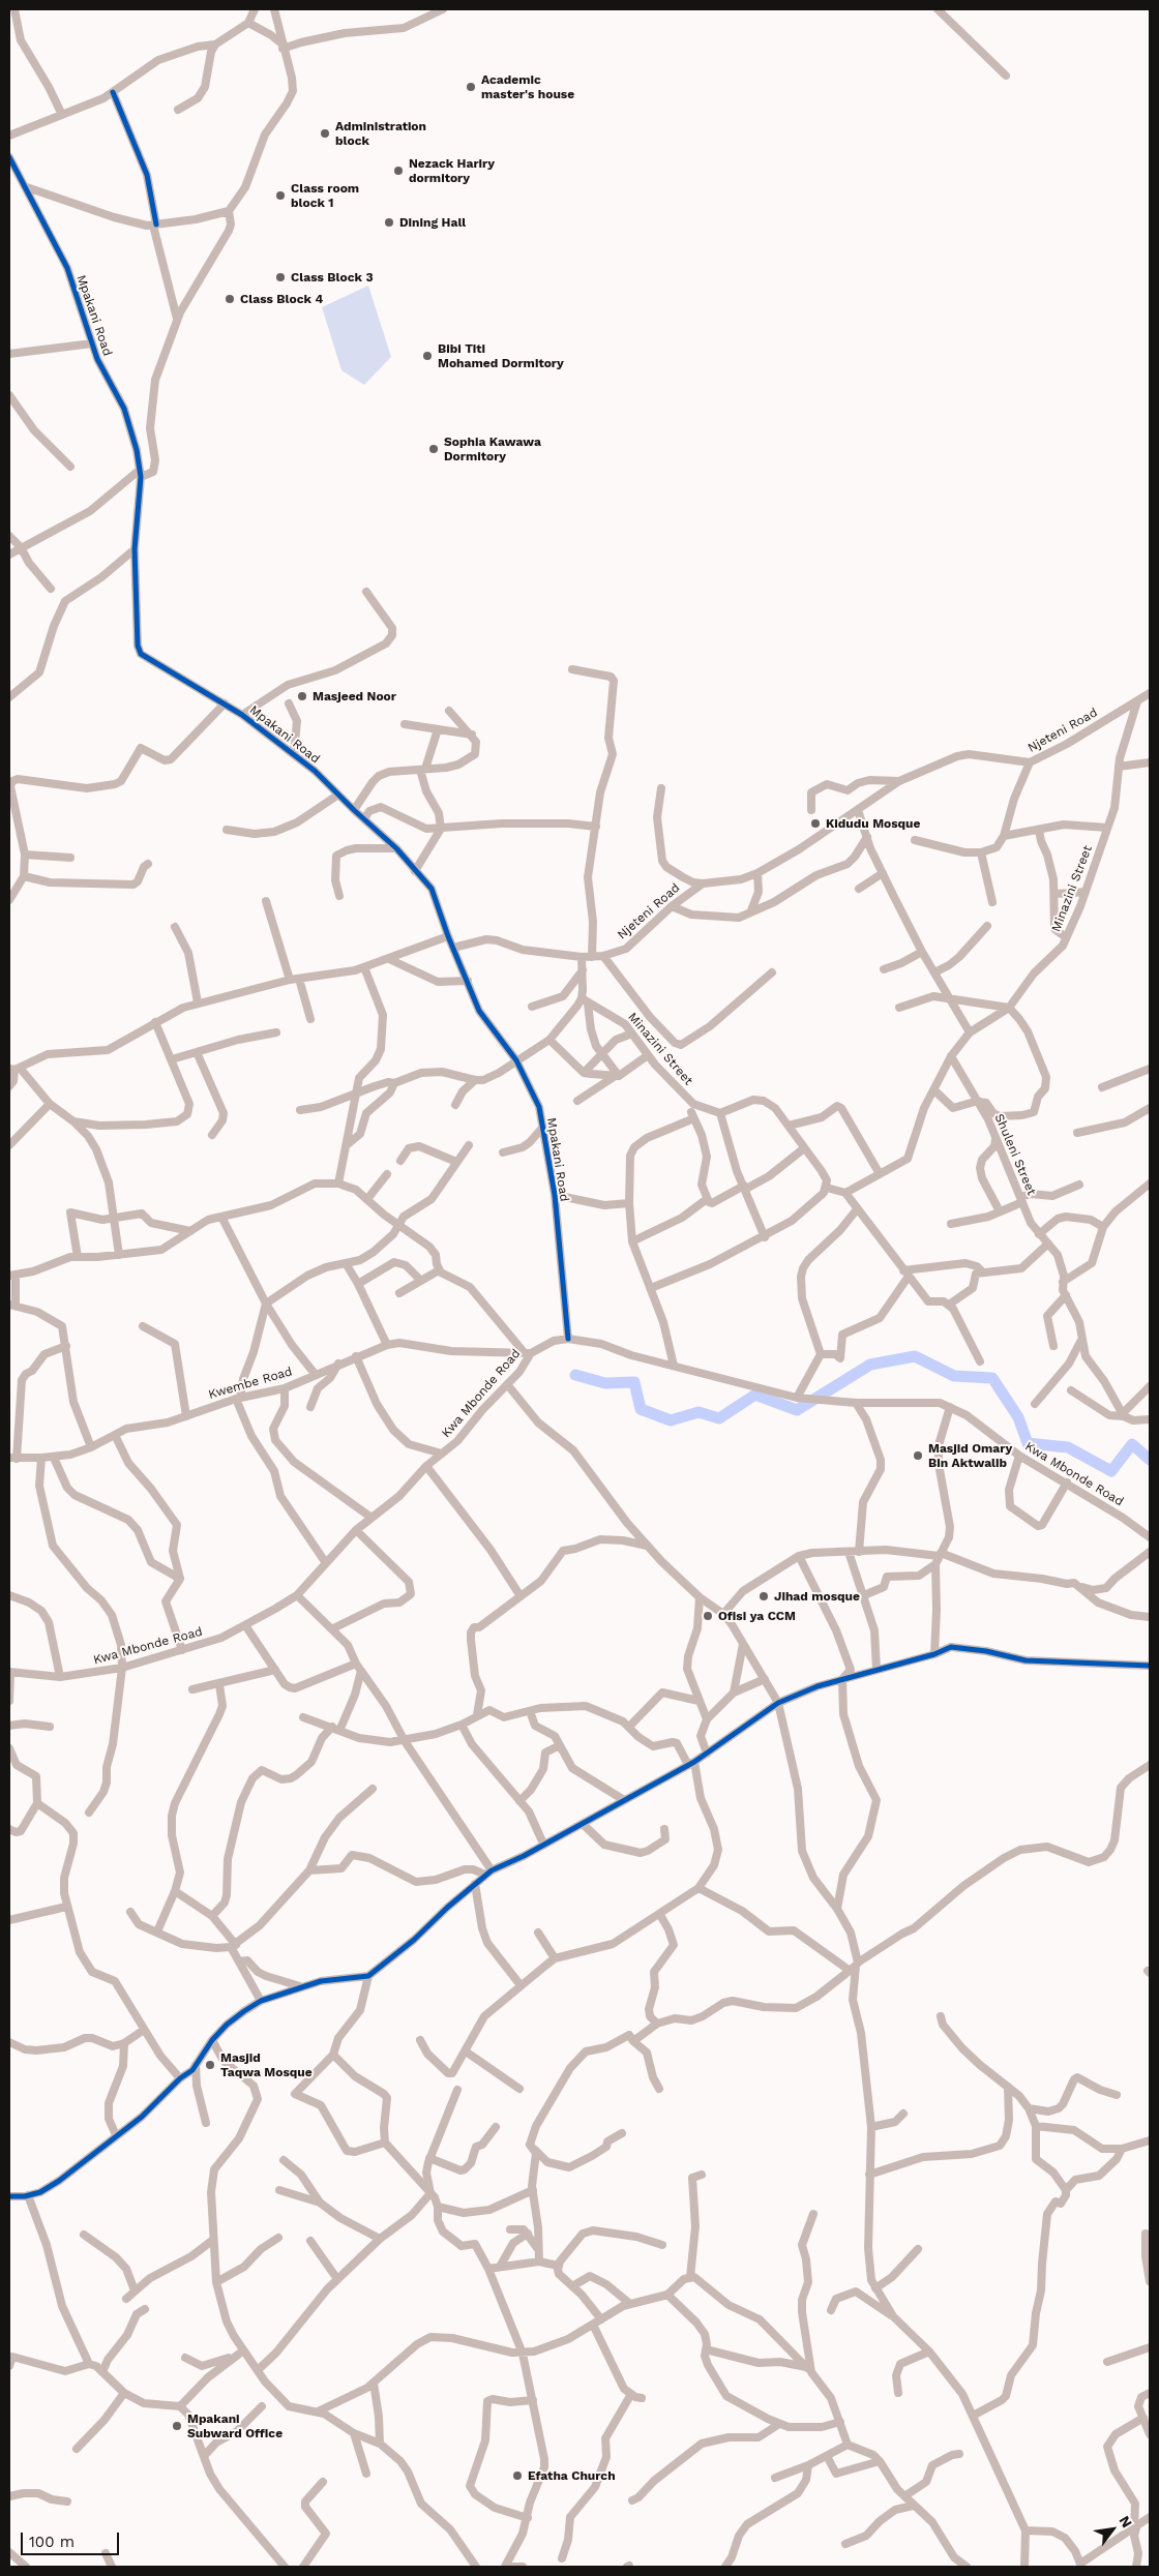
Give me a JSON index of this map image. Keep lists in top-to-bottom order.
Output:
{
  "streets": {
    "street": [
      "Mpakani Road",
      "Njeteni Road",
      "Minazini Street",
      "Shuleni Street",
      "Kwembe Road",
      "Kwa Mbonde Road"
    ]
  },
  "crossings": [
    ["Mpakani Road", "Njeteni Road"],
    ["Mpakani Road", "Kwa Mbonde Road"],
    ["Njeteni Road", "Minazini Street"],
    ["Minazini Street", "Shuleni Street"],
    ["Kwembe Road", "Kwa Mbonde Road"]
  ],
  "places": [
    "Academic master's house",
    "Administration block",
    "Nezack Hariry dormitory",
    "Class room block 1",
    "Dining Hall",
    "Class Block 3",
    "Class Block 4",
    "Bibi Titi Mohamed Dormitory",
    "Sophia Kawawa Dormitory",
    "Masjeed Noor",
    "Kidudu Mosque",
    "Masjid Omary Bin Aktwalib",
    "Jihad mosque",
    "Ofisi ya CCM",
    "Masjid Taqwa Mosque",
    "Mpakani Subward Office",
    "Efatha Church"
  ],
  "scale_bar": "100 m",
  "north": "top right"
}
